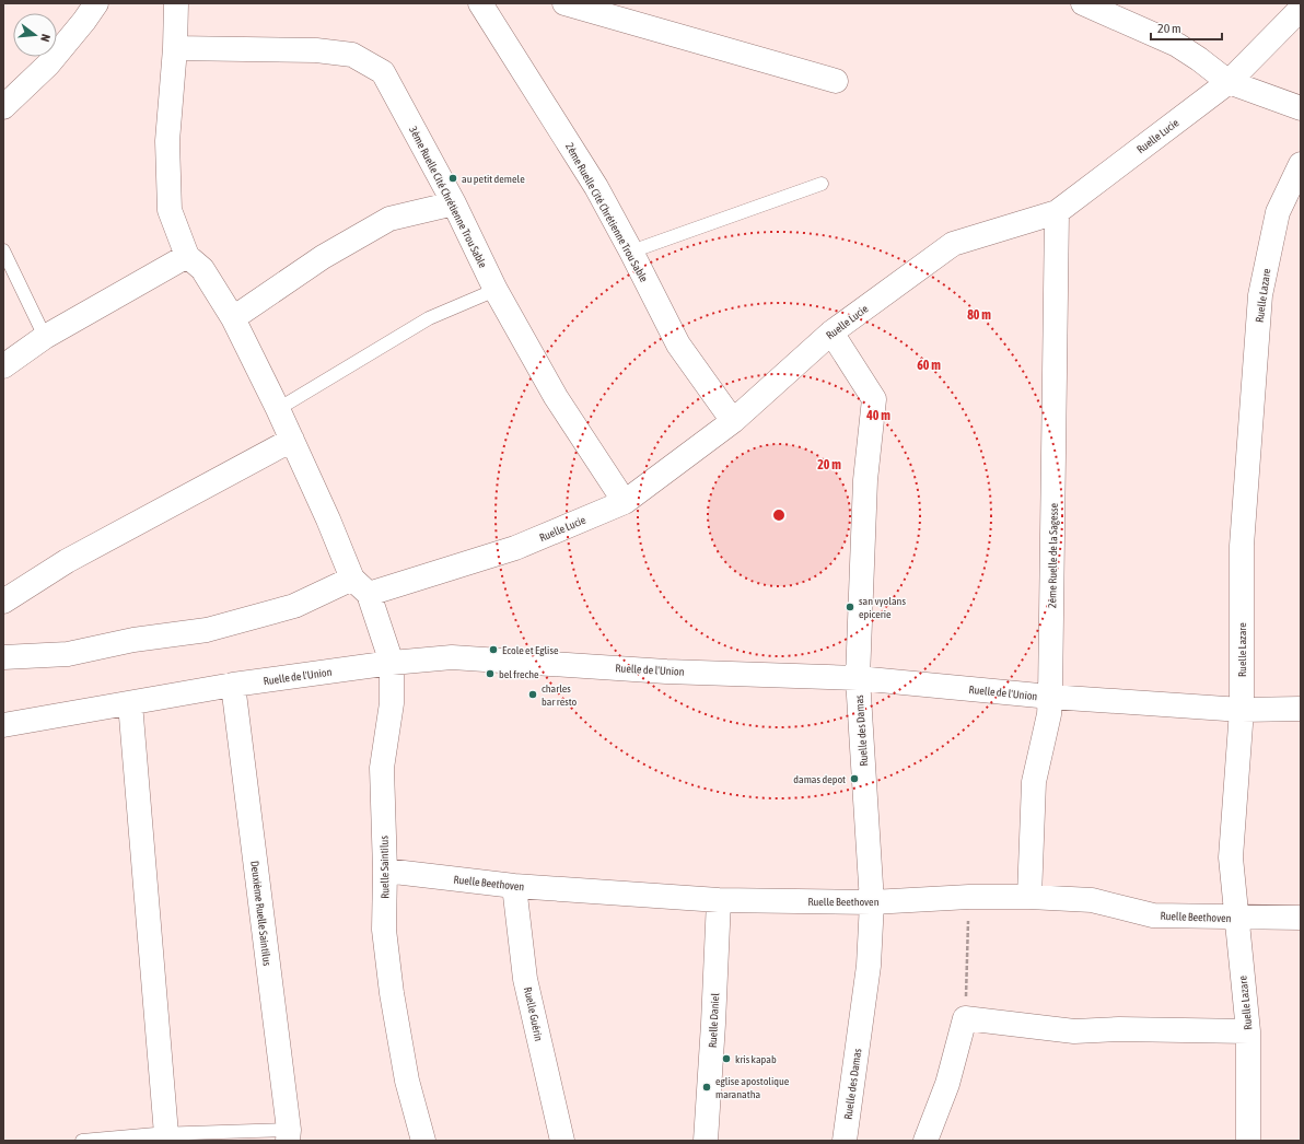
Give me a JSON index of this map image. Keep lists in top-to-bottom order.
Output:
{
  "streets": {
    "street": [
      "Ruelle Lucie",
      "3ème Ruelle Cité Chrétienne Trou Sable",
      "2ème Ruelle Cité Chrétienne Trou Sable",
      "Ruelle Lazare",
      "2ème Ruelle de la Sagesse",
      "Ruelle de l'Union",
      "Ruelle des Damas",
      "Ruelle Saintilus",
      "Ruelle Beethoven",
      "Deuxième Ruelle Saintilus",
      "Ruelle Guérin",
      "Ruelle Daniel"
    ]
  },
  "crossings": [
    ["Ruelle Lucie", "3ème Ruelle Cité Chrétienne Trou Sable"],
    ["Ruelle Lucie", "2ème Ruelle Cité Chrétienne Trou Sable"],
    ["Ruelle Lucie", "2ème Ruelle de la Sagesse"],
    ["Ruelle Lucie", "Ruelle des Damas"],
    ["Ruelle Lucie", "Ruelle Saintilus"],
    ["Ruelle Lazare", "Ruelle de l'Union"],
    ["Ruelle Lazare", "Ruelle Beethoven"],
    ["2ème Ruelle de la Sagesse", "Ruelle de l'Union"],
    ["2ème Ruelle de la Sagesse", "Ruelle Beethoven"],
    ["Ruelle de l'Union", "Ruelle des Damas"],
    ["Ruelle de l'Union", "Ruelle Saintilus"],
    ["Ruelle de l'Union", "Deuxième Ruelle Saintilus"],
    ["Ruelle des Damas", "Ruelle Beethoven"],
    ["Ruelle Saintilus", "Ruelle Beethoven"],
    ["Ruelle Beethoven", "Ruelle Guérin"],
    ["Ruelle Beethoven", "Ruelle Daniel"]
  ],
  "places": [
    "au petit demele",
    "san vyolans epicerie",
    "Ecole et Eglise",
    "bel freche",
    "charles bar resto",
    "damas depot",
    "kris kapab",
    "eglise apostolique maranatha"
  ],
  "scale_bar": "20 m",
  "north": "right",
  "rings": [
    "80 m",
    "60 m",
    "40 m",
    "20 m"
  ]
}
